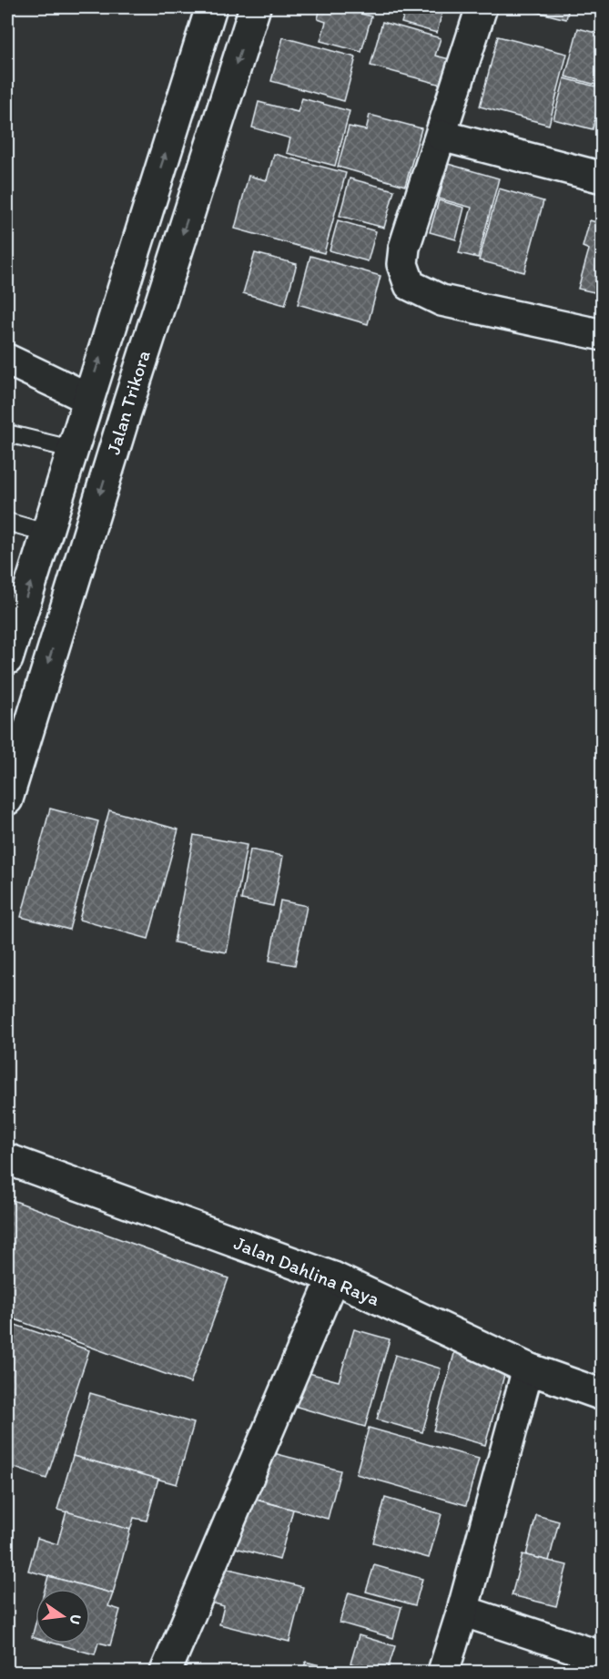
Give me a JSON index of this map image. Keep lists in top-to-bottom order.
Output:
{
  "streets": {
    "street": ["Jalan Trikora", "Jalan Dahlina Raya"]
  },
  "north": "right"
}
